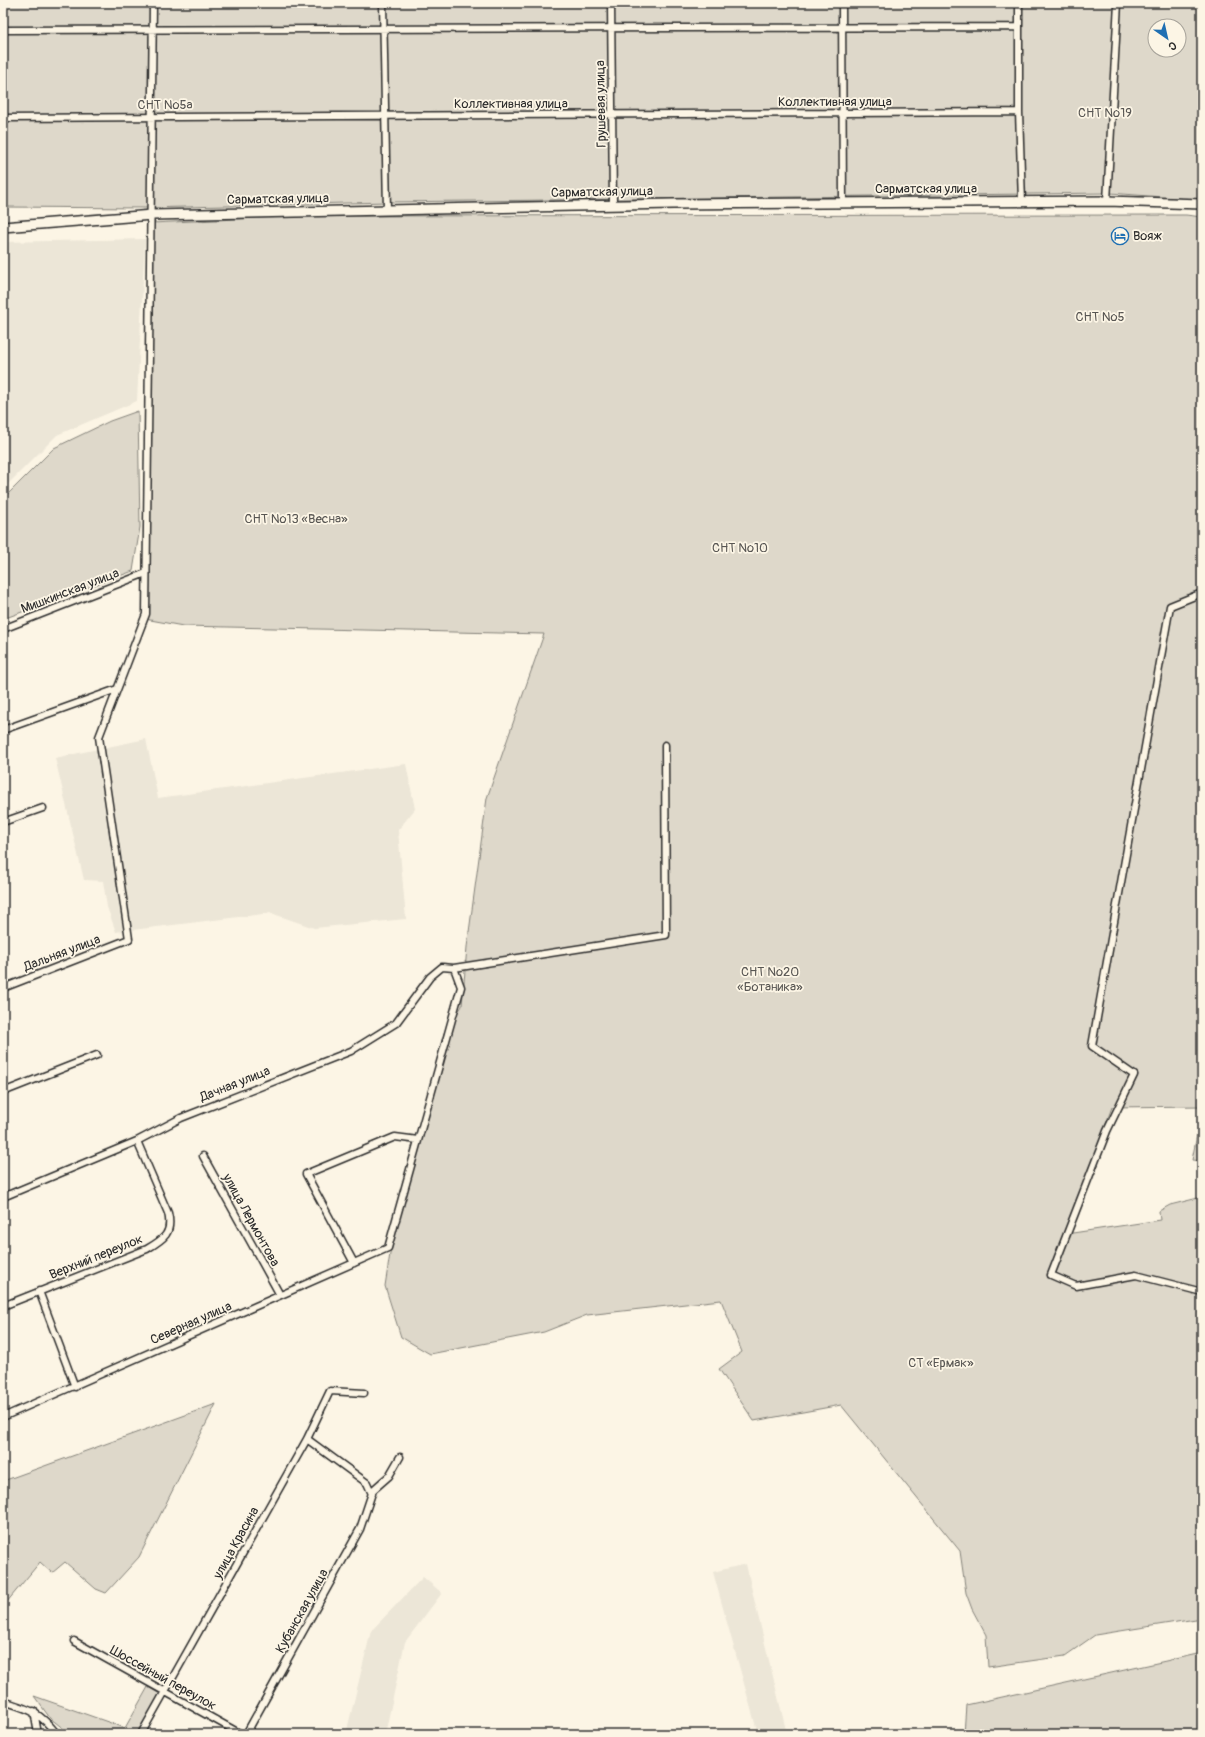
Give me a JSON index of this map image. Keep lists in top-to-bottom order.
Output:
{
  "streets": {
    "main road": ["Сарматская улица"],
    "street": [
      "Коллективная улица",
      "Грушевая улица",
      "Мишкинская улица",
      "Дальняя улица",
      "Дачная улица",
      "улица Лермонтова",
      "Верхний переулок",
      "Северная улица",
      "улица Красина",
      "Кубанская улица",
      "Шоссейный переулок"
    ]
  },
  "crossings": [
    ["Коллективная улица", "Грушевая улица"],
    ["Грушевая улица", "Сарматская улица"],
    ["Дачная улица", "Верхний переулок"],
    ["улица Лермонтова", "Северная улица"],
    ["улица Красина", "Шоссейный переулок"]
  ],
  "parks": [
    "СНТ №5а",
    "СНТ №19",
    "СНТ №5",
    "СНТ №13 «Весна»",
    "СНТ №10",
    "СНТ №20 «Ботаника»",
    "СТ «Ермак»"
  ],
  "places": {
    "hotel": ["Вояж"]
  },
  "north": "bottom right"
}
